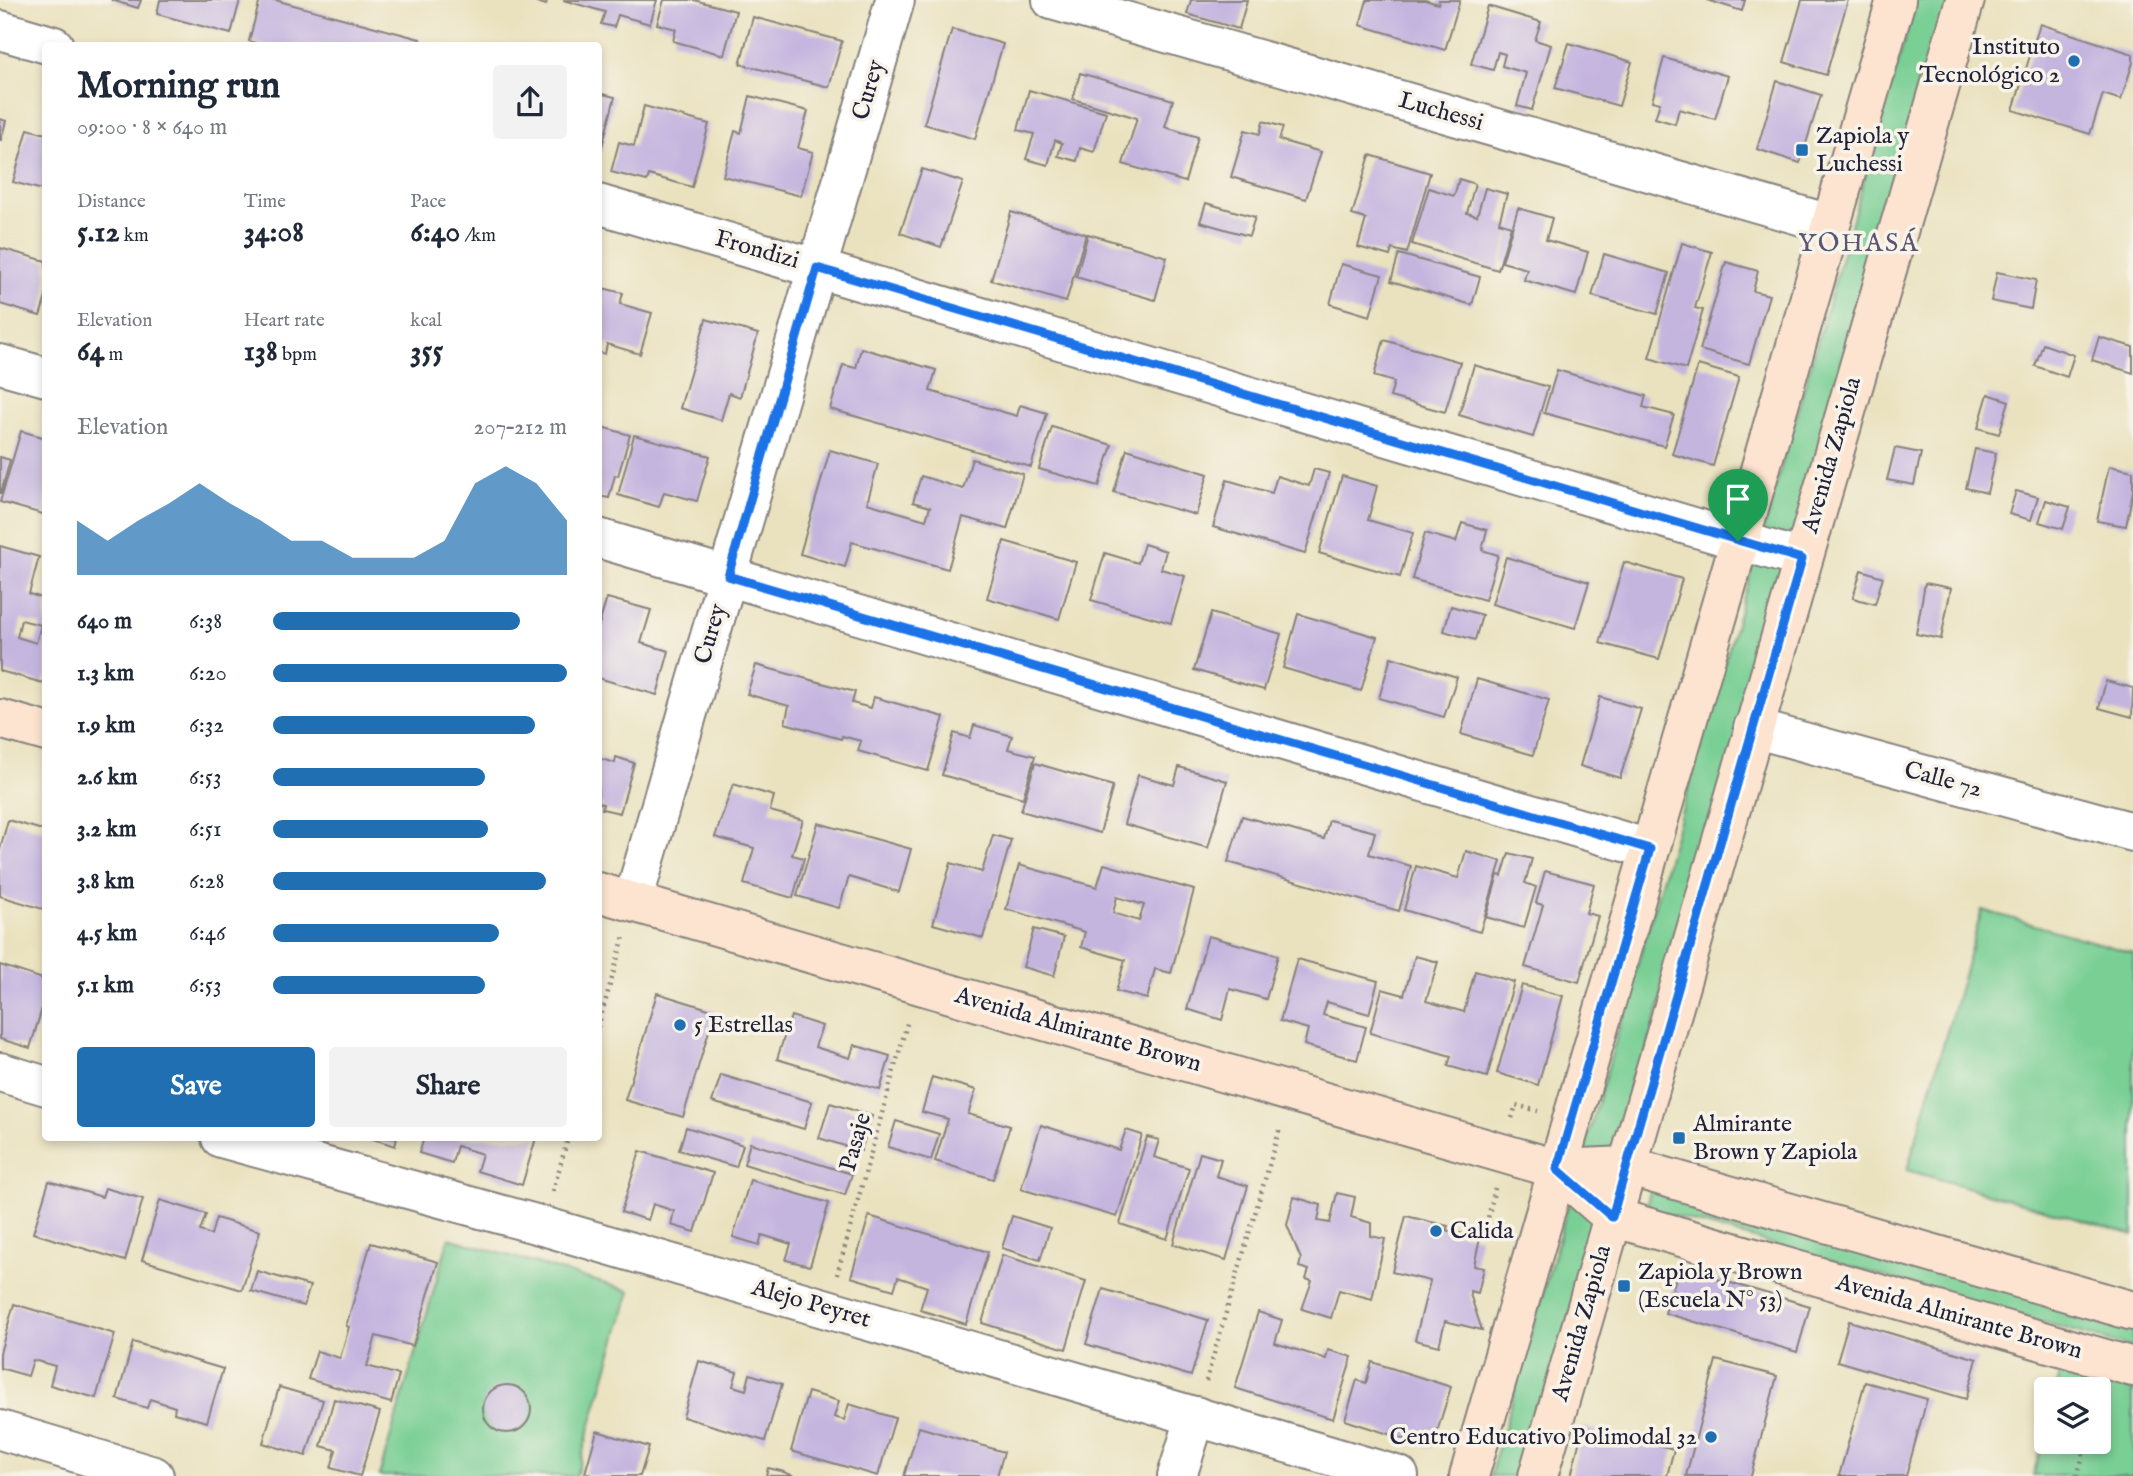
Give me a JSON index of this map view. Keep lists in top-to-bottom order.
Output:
{
  "streets": {
    "main road": ["Avenida Zapiola", "Avenida Almirante Brown"],
    "street": [
      "Curey",
      "Luchessi",
      "Frondizi",
      "Calle 72",
      "Alejo Peyret"
    ],
    "path": ["Pasaje"]
  },
  "crossings": [
    ["Curey", "Frondizi"],
    ["Curey", "Avenida Almirante Brown"],
    ["Frondizi", "Avenida Zapiola"],
    ["Avenida Zapiola", "Calle 72"],
    ["Avenida Zapiola", "Avenida Almirante Brown"],
    ["Avenida Almirante Brown", "Pasaje"],
    ["Pasaje", "Alejo Peyret"]
  ],
  "districts": ["YOHASÁ"],
  "places": {
    "other": [
      "Instituto Tecnológico 2",
      "5 Estrellas",
      "Calida",
      "Centro Educativo Polimodal 32"
    ],
    "transit": ["Zapiola y Luchessi", "Almirante Brown y Zapiola", "Zapiola y Brown (Escuela N° 53)"]
  },
  "page": {
    "heading": ["Morning run", "09:00 · 8 × 640 m"],
    "stats": [
      ["Distance", "5.12 km"],
      ["Time", "34:08"],
      ["Pace", "6:40 /km"],
      ["Elevation", "64 m"],
      ["Heart rate", "138 bpm"],
      ["kcal", "355"]
    ],
    "chart": ["Elevation", "207–212 m"],
    "list": [
      {
        "name": "640 m",
        "note": "6:38"
      },
      {
        "name": "1.3 km",
        "note": "6:20"
      },
      {
        "name": "1.9 km",
        "note": "6:32"
      },
      {
        "name": "2.6 km",
        "note": "6:53"
      },
      {
        "name": "3.2 km",
        "note": "6:51"
      },
      {
        "name": "3.8 km",
        "note": "6:28"
      },
      {
        "name": "4.5 km",
        "note": "6:46"
      },
      {
        "name": "5.1 km",
        "note": "6:53"
      }
    ],
    "buttons": ["Save", "Share"]
  }
}
